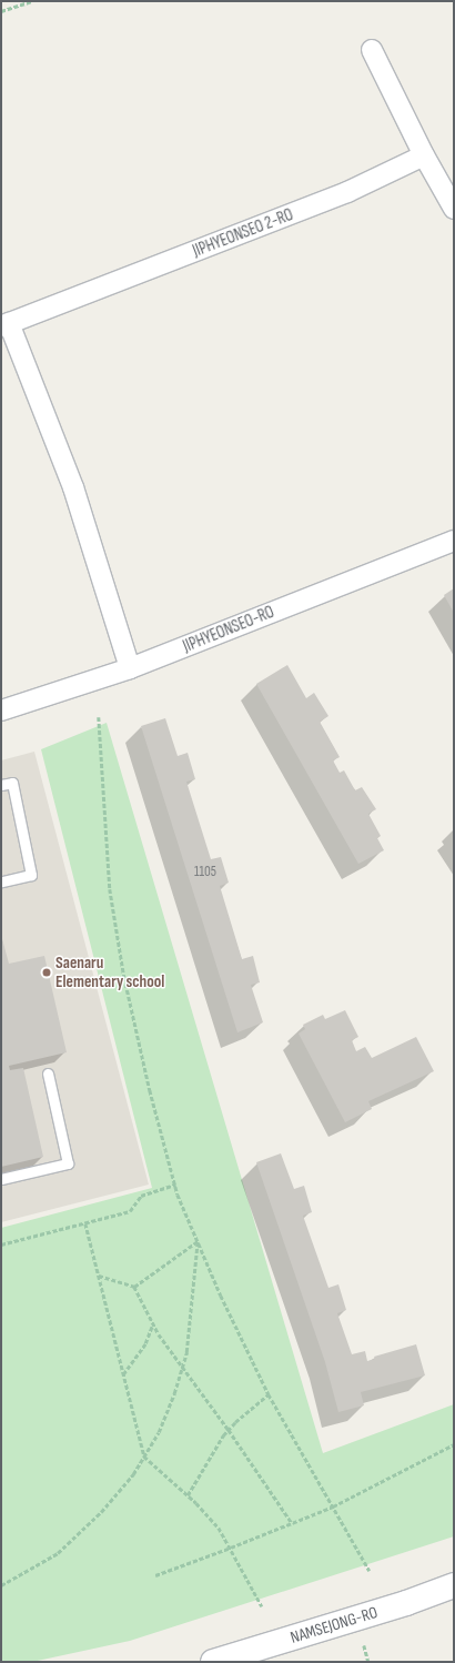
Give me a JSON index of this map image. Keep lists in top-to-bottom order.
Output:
{
  "streets": {
    "street": ["JIPHYEONSEO 2-RO", "JIPHYEONSEO-RO", "NAMSEJONG-RO"]
  },
  "places": ["Saenaru Elementary school"],
  "house_numbers": ["1105"]
}
